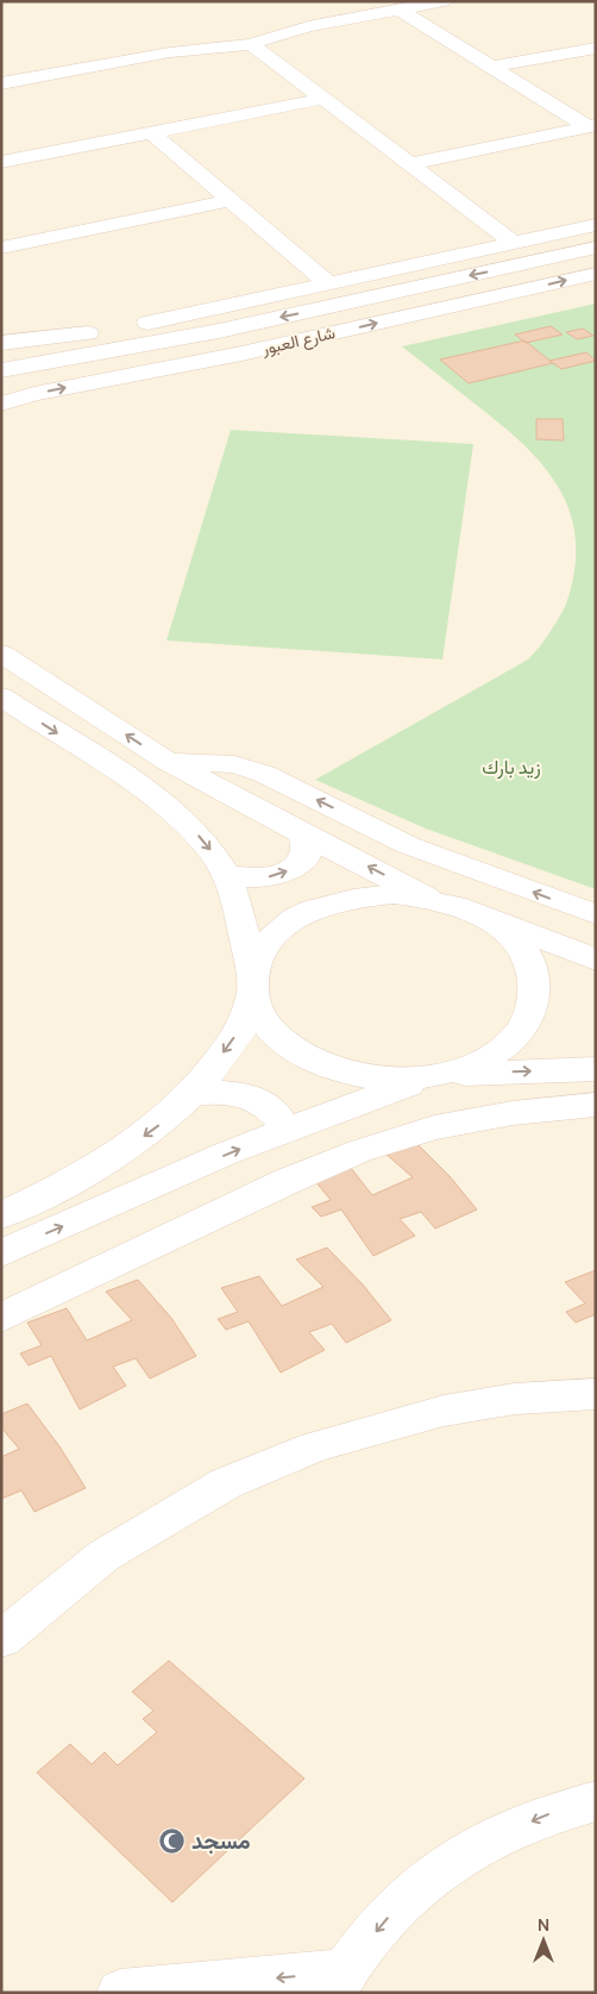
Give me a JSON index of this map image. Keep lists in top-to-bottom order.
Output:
{
  "streets": {
    "street": ["شارع العبور"]
  },
  "parks": ["زيد بارك"],
  "places": {
    "mosque": ["مسجد"]
  },
  "north": "top"
}
